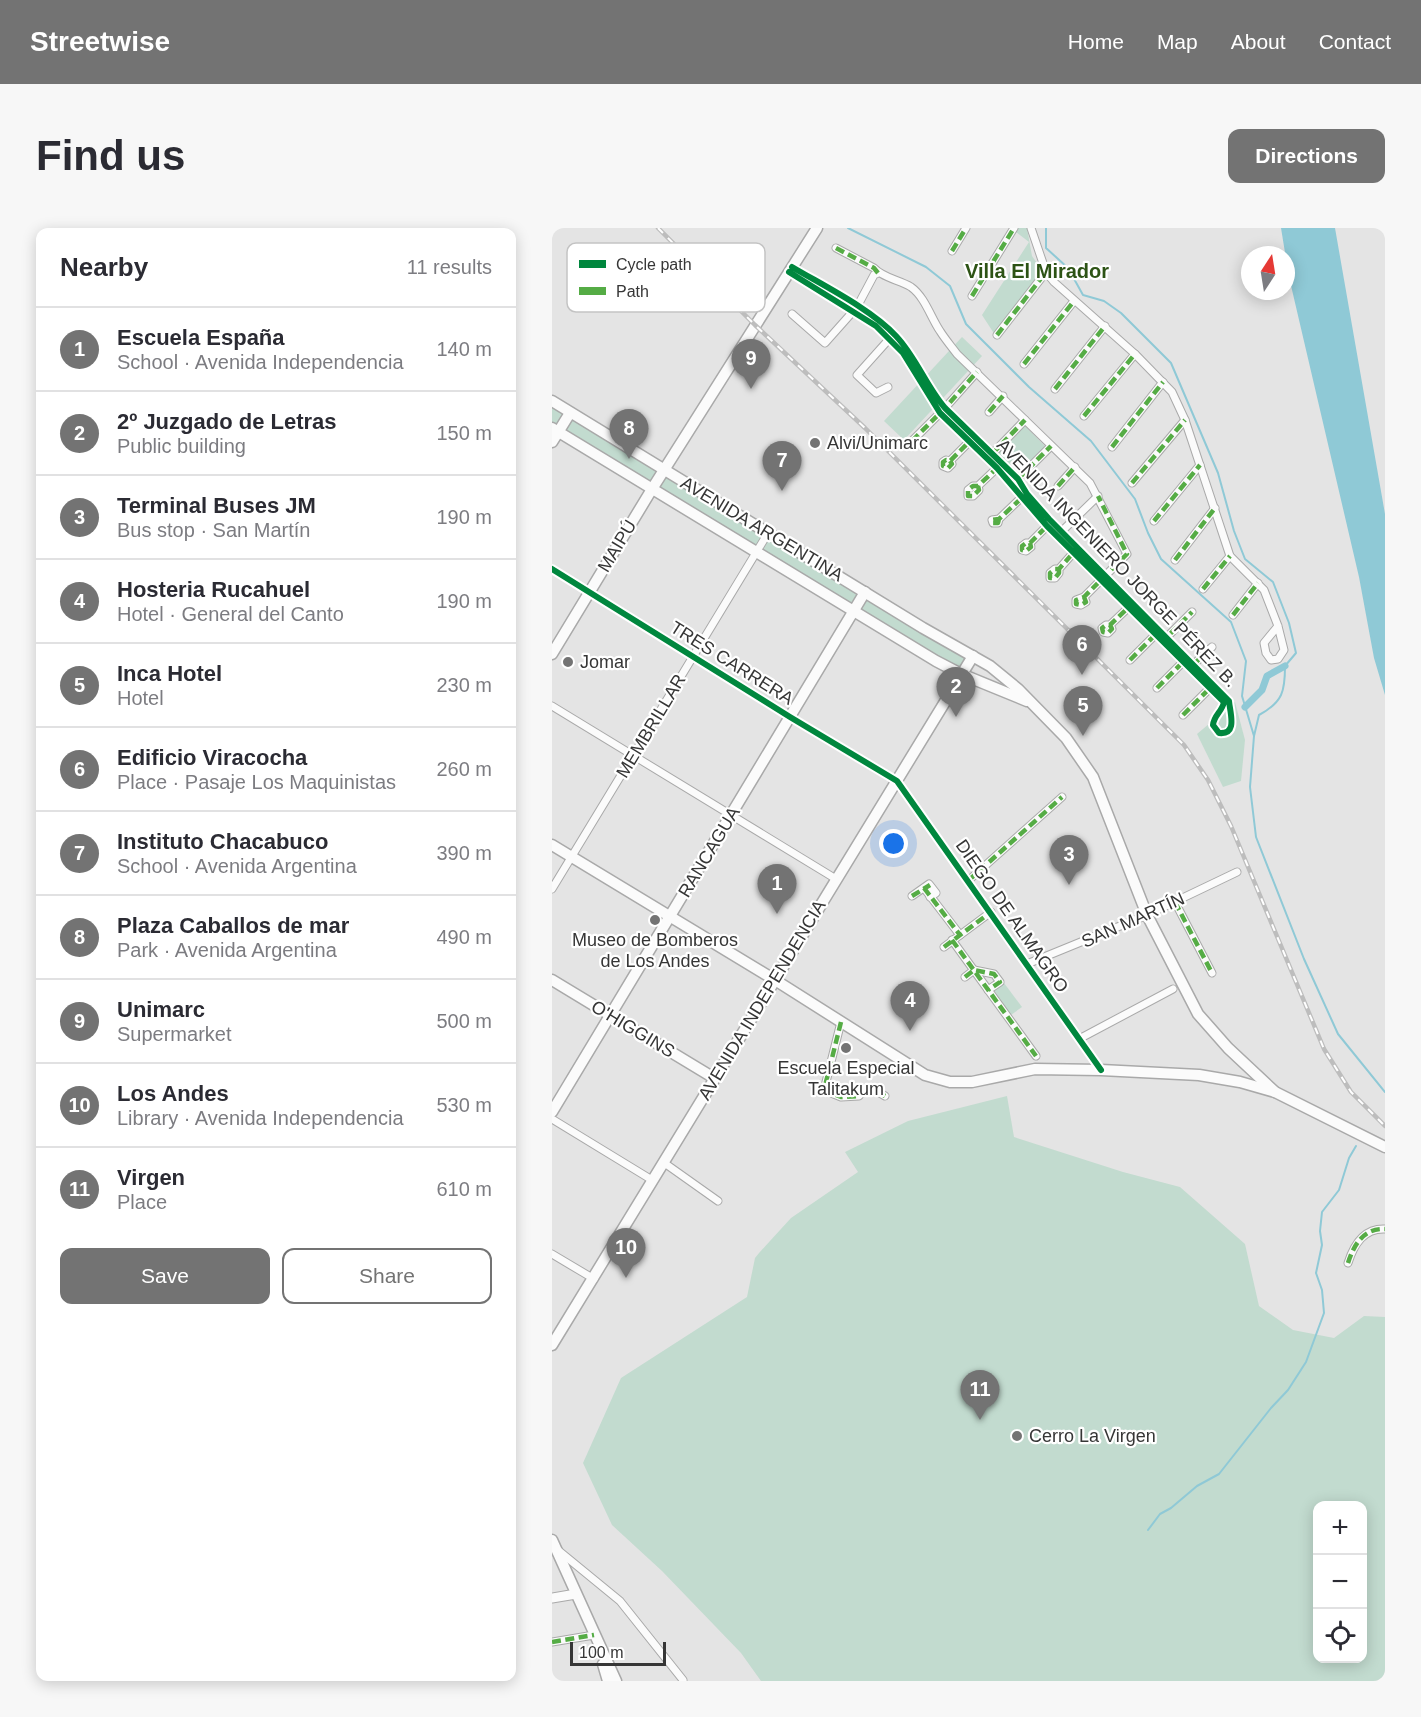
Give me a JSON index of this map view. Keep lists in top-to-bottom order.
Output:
{
  "streets": {
    "main road": [
      "AVENIDA ARGENTINA",
      "MAIPÚ",
      "RANCAGUA",
      "AVENIDA INDEPENDENCIA",
      "O'HIGGINS"
    ],
    "street": [
      "AVENIDA INGENIERO JORGE PÉREZ B.",
      "TRES CARRERA",
      "MEMBRILLAR",
      "DIEGO DE ALMAGRO",
      "SAN MARTÍN"
    ]
  },
  "crossings": [
    ["AVENIDA ARGENTINA", "MAIPÚ"],
    ["AVENIDA ARGENTINA", "MEMBRILLAR"],
    ["AVENIDA ARGENTINA", "RANCAGUA"],
    ["AVENIDA ARGENTINA", "SAN MARTÍN"],
    ["AVENIDA ARGENTINA", "AVENIDA INDEPENDENCIA"],
    ["MAIPÚ", "AVENIDA INGENIERO JORGE PÉREZ B."],
    ["MAIPÚ", "TRES CARRERA"],
    ["TRES CARRERA", "MEMBRILLAR"],
    ["TRES CARRERA", "RANCAGUA"],
    ["TRES CARRERA", "DIEGO DE ALMAGRO"],
    ["TRES CARRERA", "AVENIDA INDEPENDENCIA"],
    ["RANCAGUA", "O'HIGGINS"],
    ["DIEGO DE ALMAGRO", "SAN MARTÍN"],
    ["DIEGO DE ALMAGRO", "AVENIDA INDEPENDENCIA"],
    ["AVENIDA INDEPENDENCIA", "O'HIGGINS"]
  ],
  "districts": ["Villa El Mirador"],
  "places": [
    "Alvi/Unimarc",
    "Jomar",
    "Museo de Bomberos de Los Andes",
    "Escuela Especial Talitakum",
    "Cerro La Virgen"
  ],
  "legend": ["Cycle path", "Path"],
  "scale_bar": "100 m",
  "north": "top",
  "page": {
    "header": "Streetwise",
    "nav": [
      "Home",
      "Map",
      "About",
      "Contact"
    ],
    "buttons": [
      "Directions",
      ["Save", "Share"]
    ],
    "title": "Find us",
    "heading": ["Nearby", "11 results"],
    "list": [
      {
        "mark": "1",
        "name": "Escuela España",
        "note": "School · Avenida Independencia",
        "value": "140 m"
      },
      {
        "mark": "2",
        "name": "2º Juzgado de Letras",
        "note": "Public building",
        "value": "150 m"
      },
      {
        "mark": "3",
        "name": "Terminal Buses JM",
        "note": "Bus stop · San Martín",
        "value": "190 m"
      },
      {
        "mark": "4",
        "name": "Hosteria Rucahuel",
        "note": "Hotel · General del Canto",
        "value": "190 m"
      },
      {
        "mark": "5",
        "name": "Inca Hotel",
        "note": "Hotel",
        "value": "230 m"
      },
      {
        "mark": "6",
        "name": "Edificio Viracocha",
        "note": "Place · Pasaje Los Maquinistas",
        "value": "260 m"
      },
      {
        "mark": "7",
        "name": "Instituto Chacabuco",
        "note": "School · Avenida Argentina",
        "value": "390 m"
      },
      {
        "mark": "8",
        "name": "Plaza Caballos de mar",
        "note": "Park · Avenida Argentina",
        "value": "490 m"
      },
      {
        "mark": "9",
        "name": "Unimarc",
        "note": "Supermarket",
        "value": "500 m"
      },
      {
        "mark": "10",
        "name": "Los Andes",
        "note": "Library · Avenida Independencia",
        "value": "530 m"
      },
      {
        "mark": "11",
        "name": "Virgen",
        "note": "Place",
        "value": "610 m"
      }
    ],
    "pins": [
      "9",
      "8",
      "7",
      "6",
      "2",
      "5",
      "3",
      "1",
      "4",
      "10",
      "11"
    ],
    "map_buttons": ["+", "−"],
    "scale": "100 m"
  }
}
